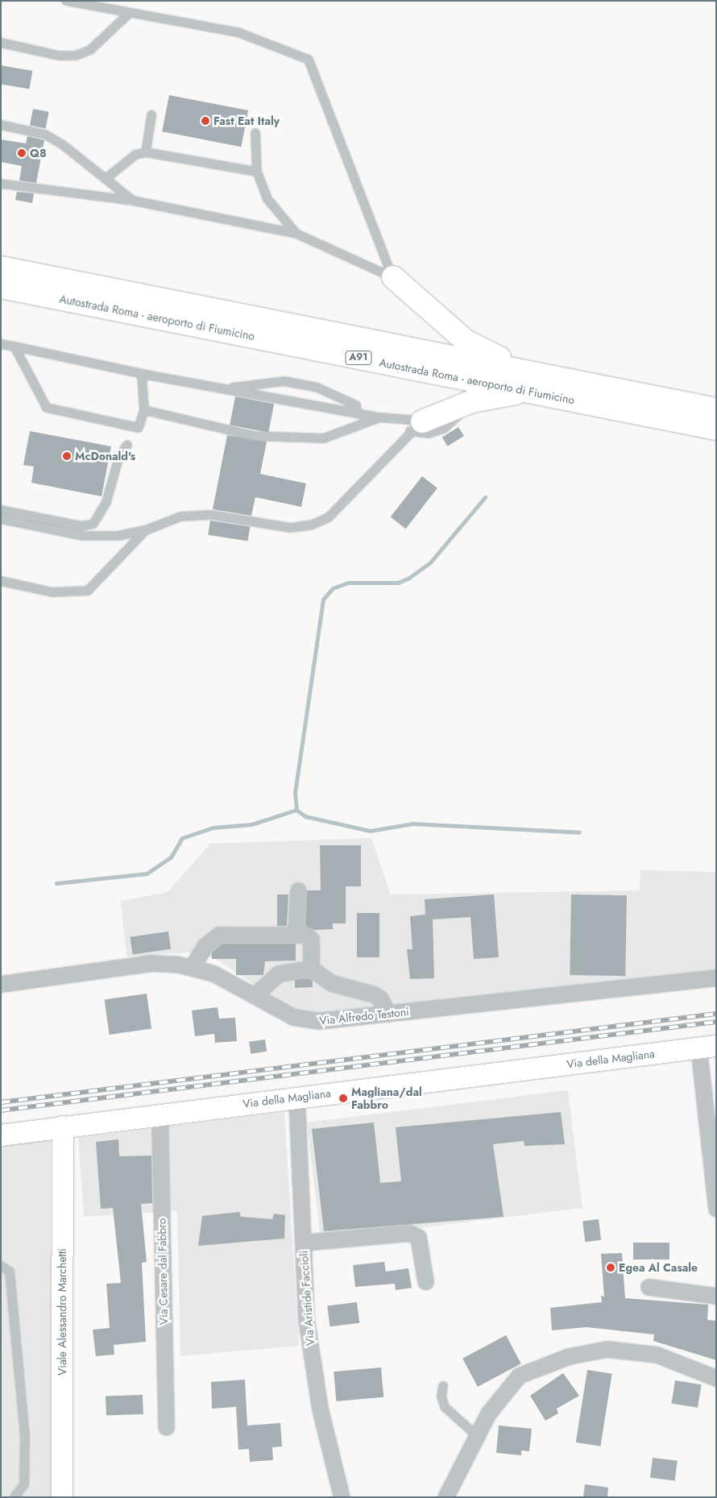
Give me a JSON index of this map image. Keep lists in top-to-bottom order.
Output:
{
  "streets": {
    "highway": ["Autostrada Roma - aeroporto di Fiumicino", "A91"],
    "main road": ["Via della Magliana", "Viale Alessandro Marchetti"],
    "street": ["Via Alfredo Testoni", "Via Cesare dal Fabbro", "Via Aristide Faccioli"]
  },
  "crossings": [
    ["Via della Magliana", "Via Cesare dal Fabbro"],
    ["Via della Magliana", "Via Aristide Faccioli"],
    ["Via della Magliana", "Viale Alessandro Marchetti"]
  ],
  "places": [
    "Fast Eat Italy",
    "Q8",
    "McDonald's",
    "Magliana/dal Fabbro",
    "Egea Al Casale"
  ]
}
